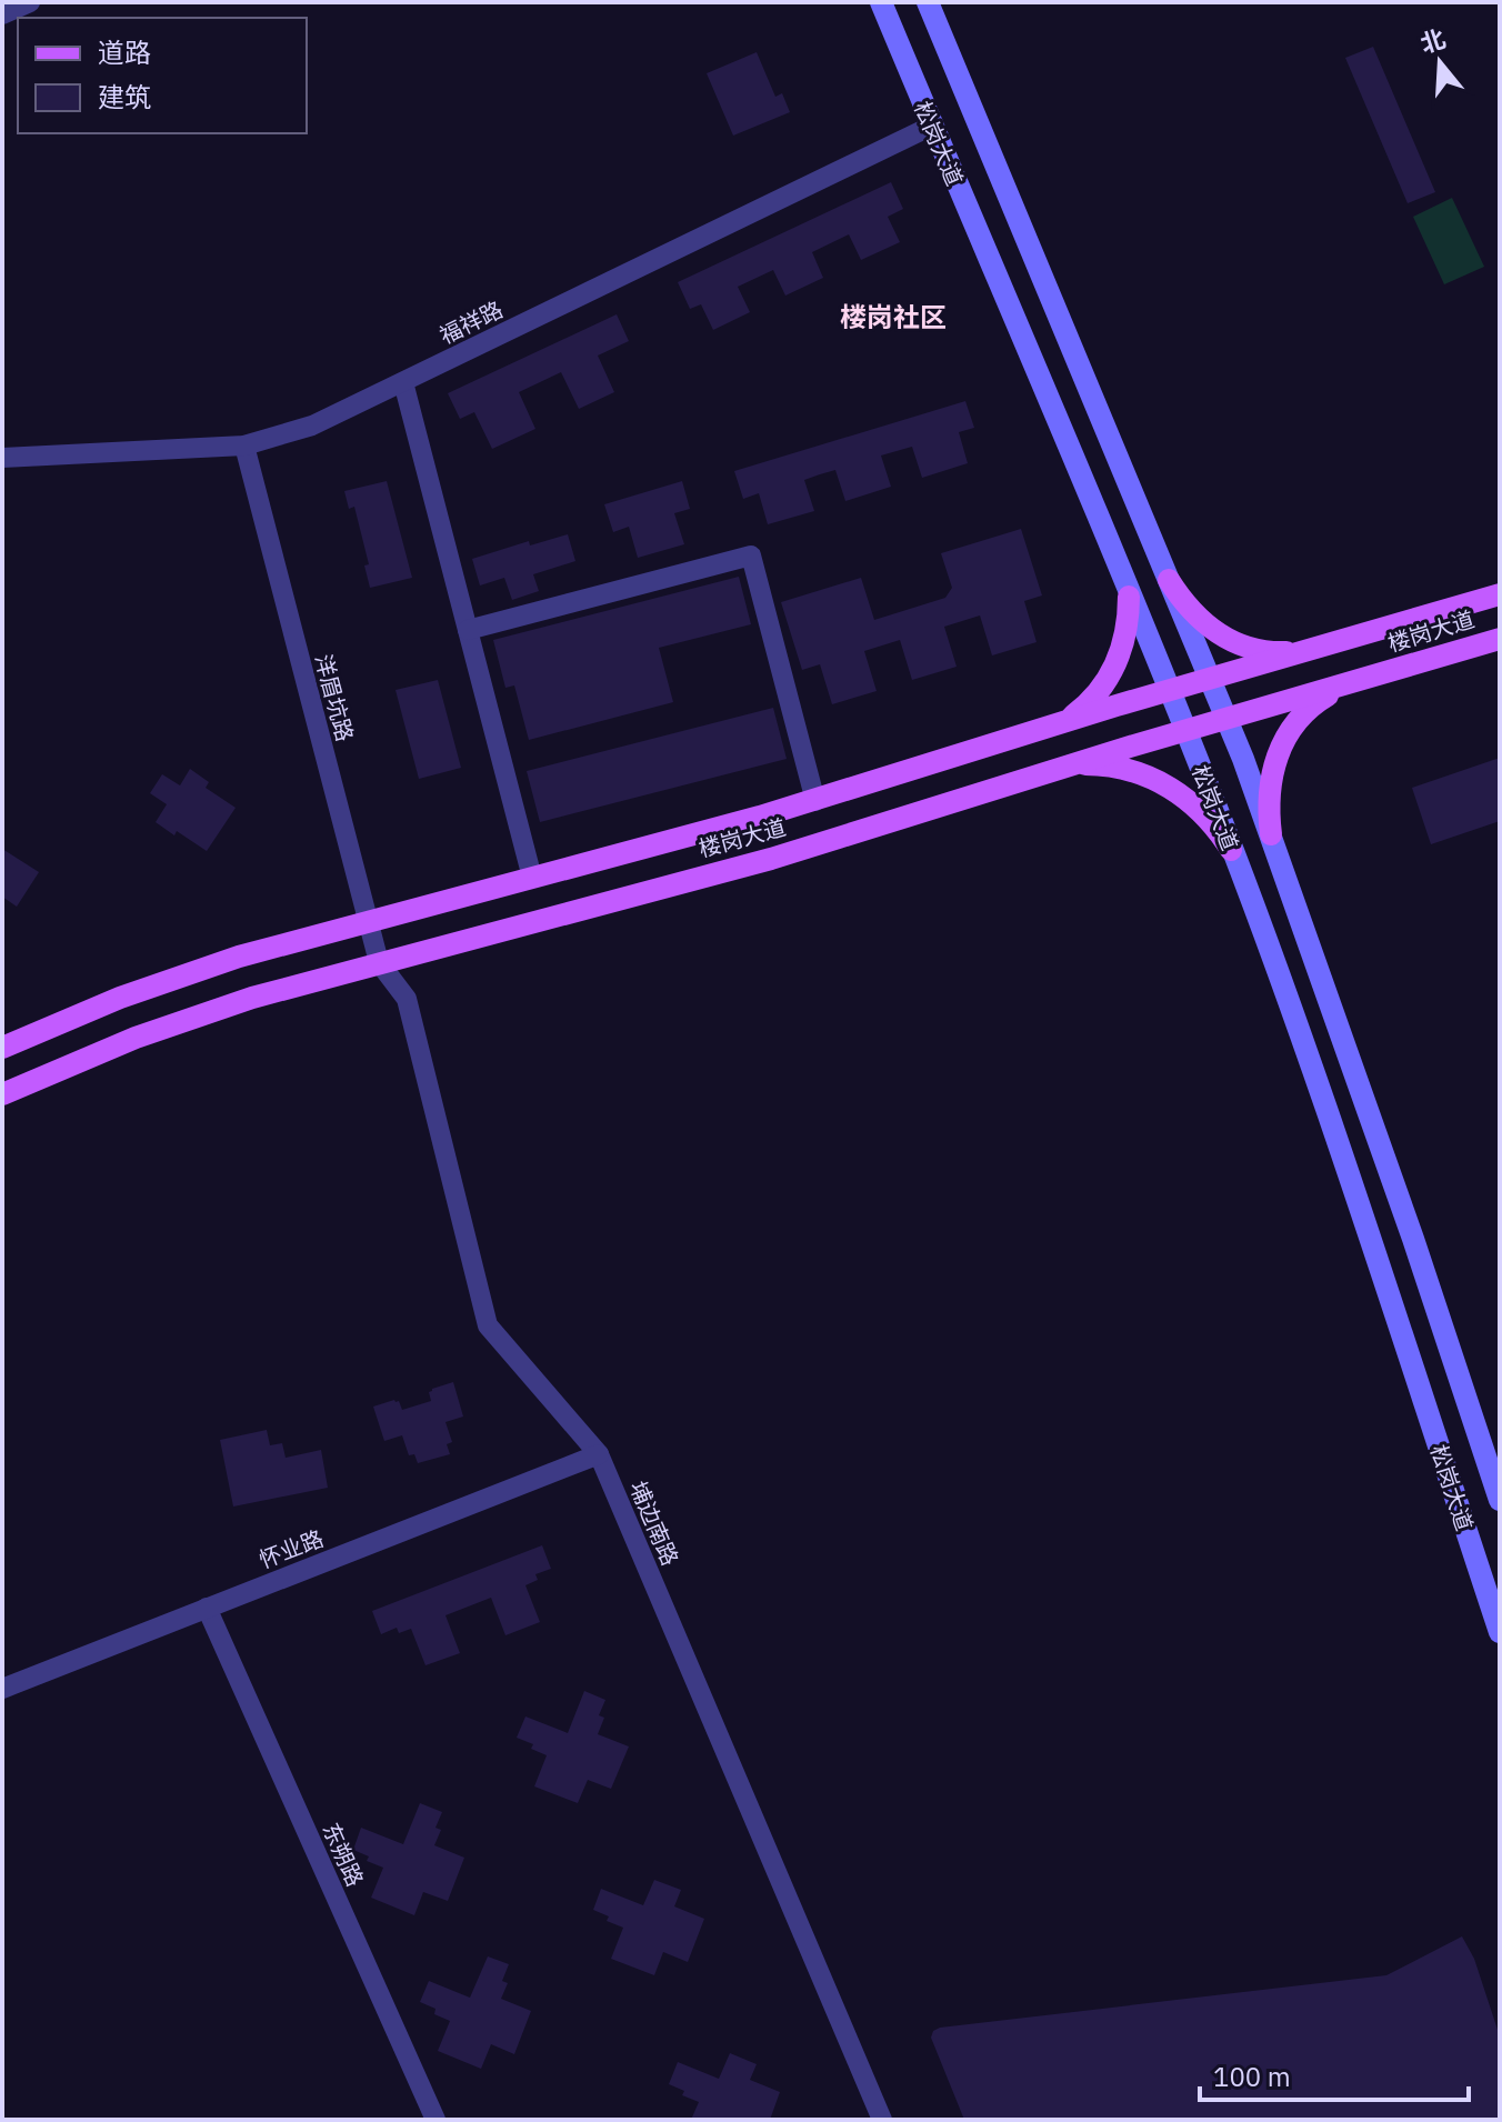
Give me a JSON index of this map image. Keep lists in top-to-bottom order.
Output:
{
  "streets": {
    "main road": ["松岗大道", "楼岗大道"],
    "street": [
      "福祥路",
      "洋眉坑路",
      "埔边南路",
      "怀业路",
      "东朔路"
    ]
  },
  "crossings": [
    ["松岗大道", "福祥路"],
    ["松岗大道", "楼岗大道"],
    ["福祥路", "洋眉坑路"],
    ["楼岗大道", "洋眉坑路"],
    ["楼岗大道", "埔边南路"],
    ["洋眉坑路", "埔边南路"],
    ["埔边南路", "怀业路"],
    ["怀业路", "东朔路"]
  ],
  "districts": ["楼岗社区"],
  "legend": ["道路", "建筑"],
  "scale_bar": "100 m",
  "north": "top"
}
